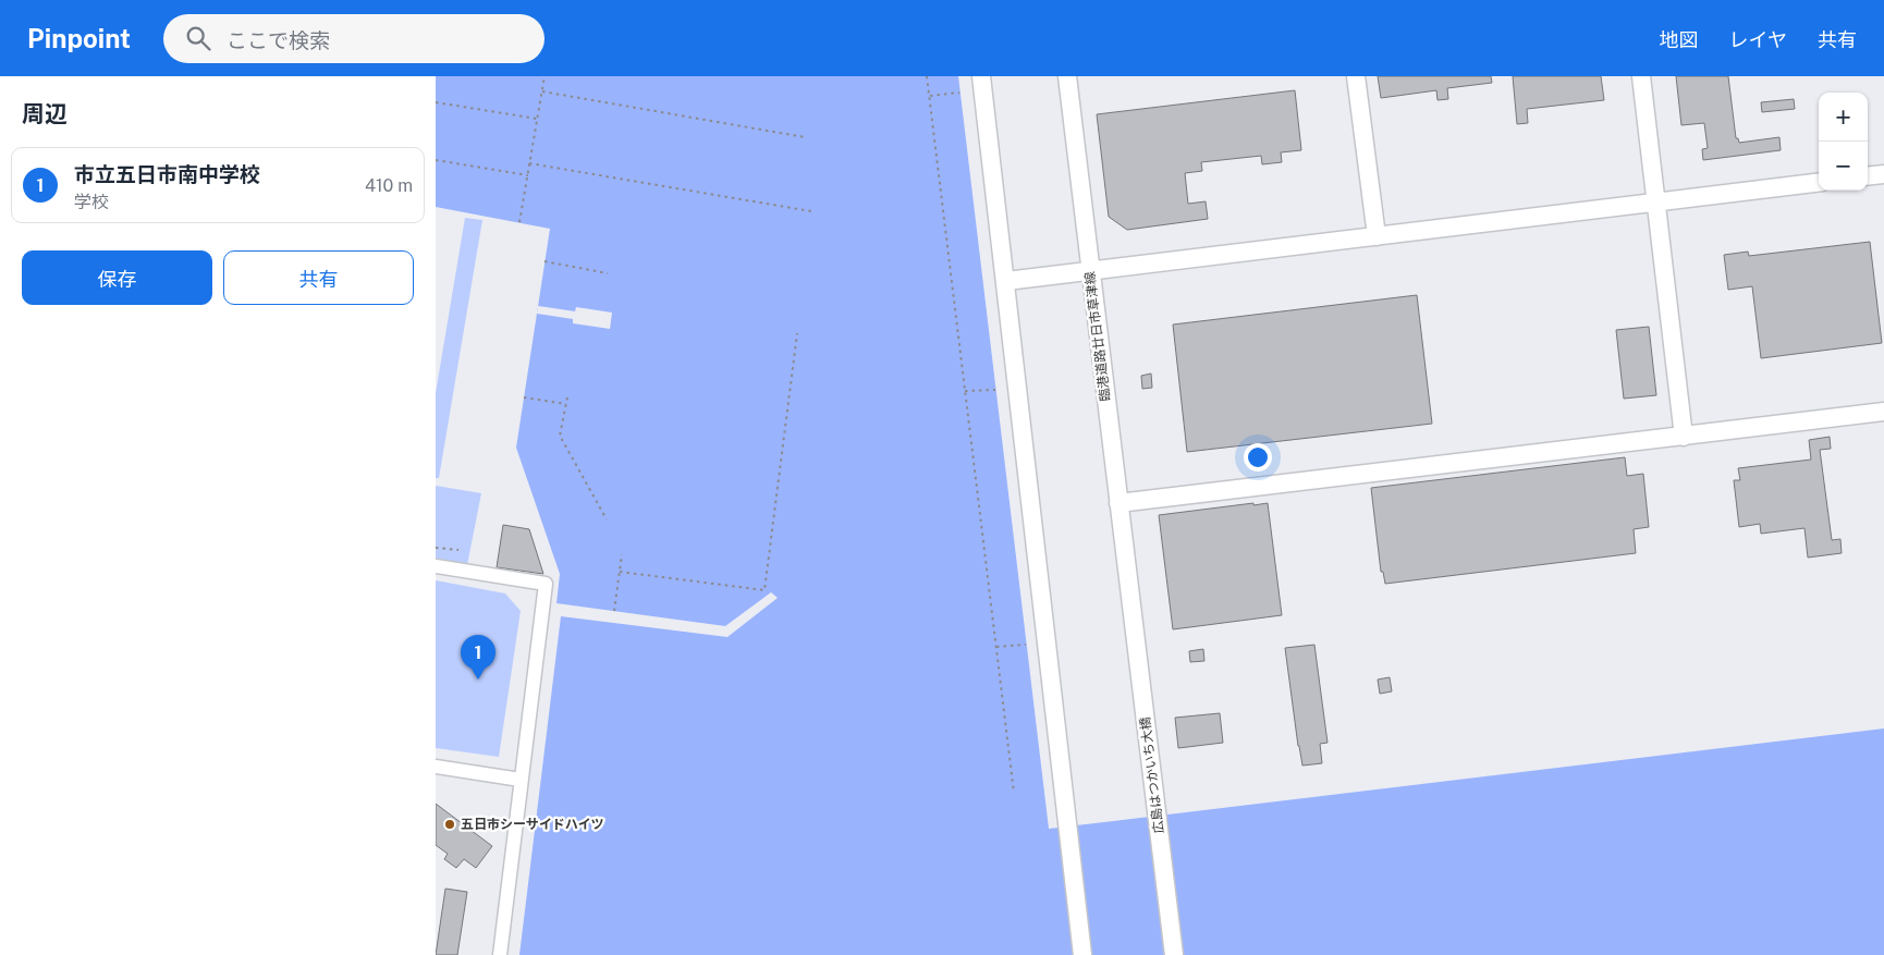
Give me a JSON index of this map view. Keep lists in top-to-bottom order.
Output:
{
  "streets": {
    "street": ["臨港道路廿日市草津線", "広島はつかいち大橋"]
  },
  "crossings": [
    ["臨港道路廿日市草津線", "広島はつかいち大橋"]
  ],
  "places": ["五日市シーサイドハイツ"],
  "page": {
    "header": "Pinpoint",
    "search": "ここで検索",
    "nav": ["地図", "レイヤ", "共有"],
    "heading": "周辺",
    "map_buttons": ["+", "−"],
    "list": [
      {
        "mark": "1",
        "name": "市立五日市南中学校",
        "note": "学校",
        "value": "410 m"
      }
    ],
    "buttons": ["保存", "共有"],
    "pins": "1"
  }
}
